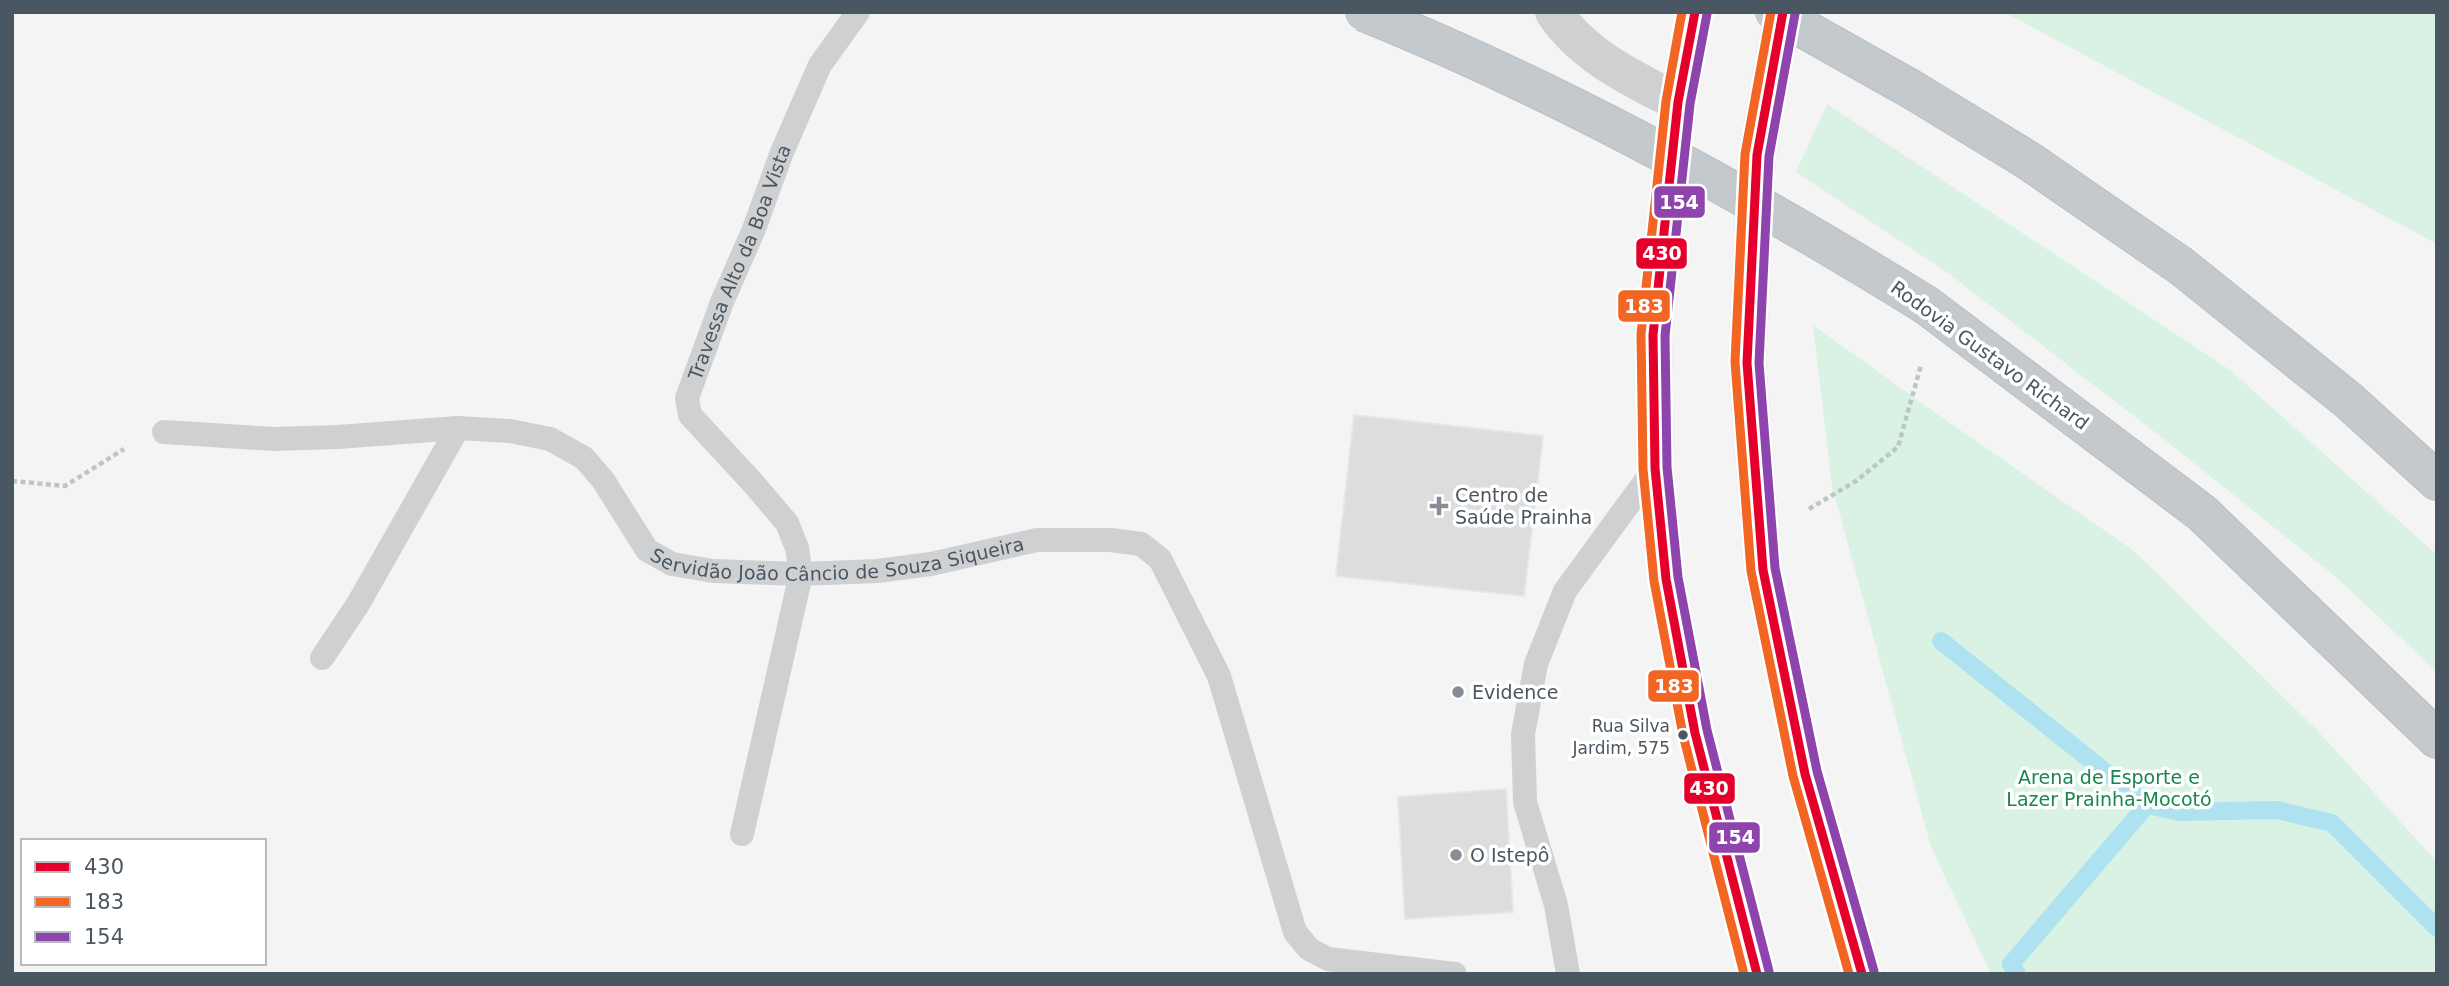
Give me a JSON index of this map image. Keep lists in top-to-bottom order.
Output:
{
  "streets": {
    "highway": ["Rodovia Gustavo Richard"],
    "lane": ["Travessa Alto da Boa Vista", "Servidão João Câncio de Souza Siqueira"]
  },
  "crossings": [
    ["Travessa Alto da Boa Vista", "Servidão João Câncio de Souza Siqueira"]
  ],
  "parks": ["Arena de Esporte e Lazer Prainha-Mocotó"],
  "places": {
    "health": ["Centro de Saúde Prainha"],
    "other": ["Evidence", "Rua Silva Jardim, 575", "O Istepô"]
  },
  "lines": ["transit line 430", "transit line 183", "transit line 154"],
  "legend": ["430", "183", "154"]
}
